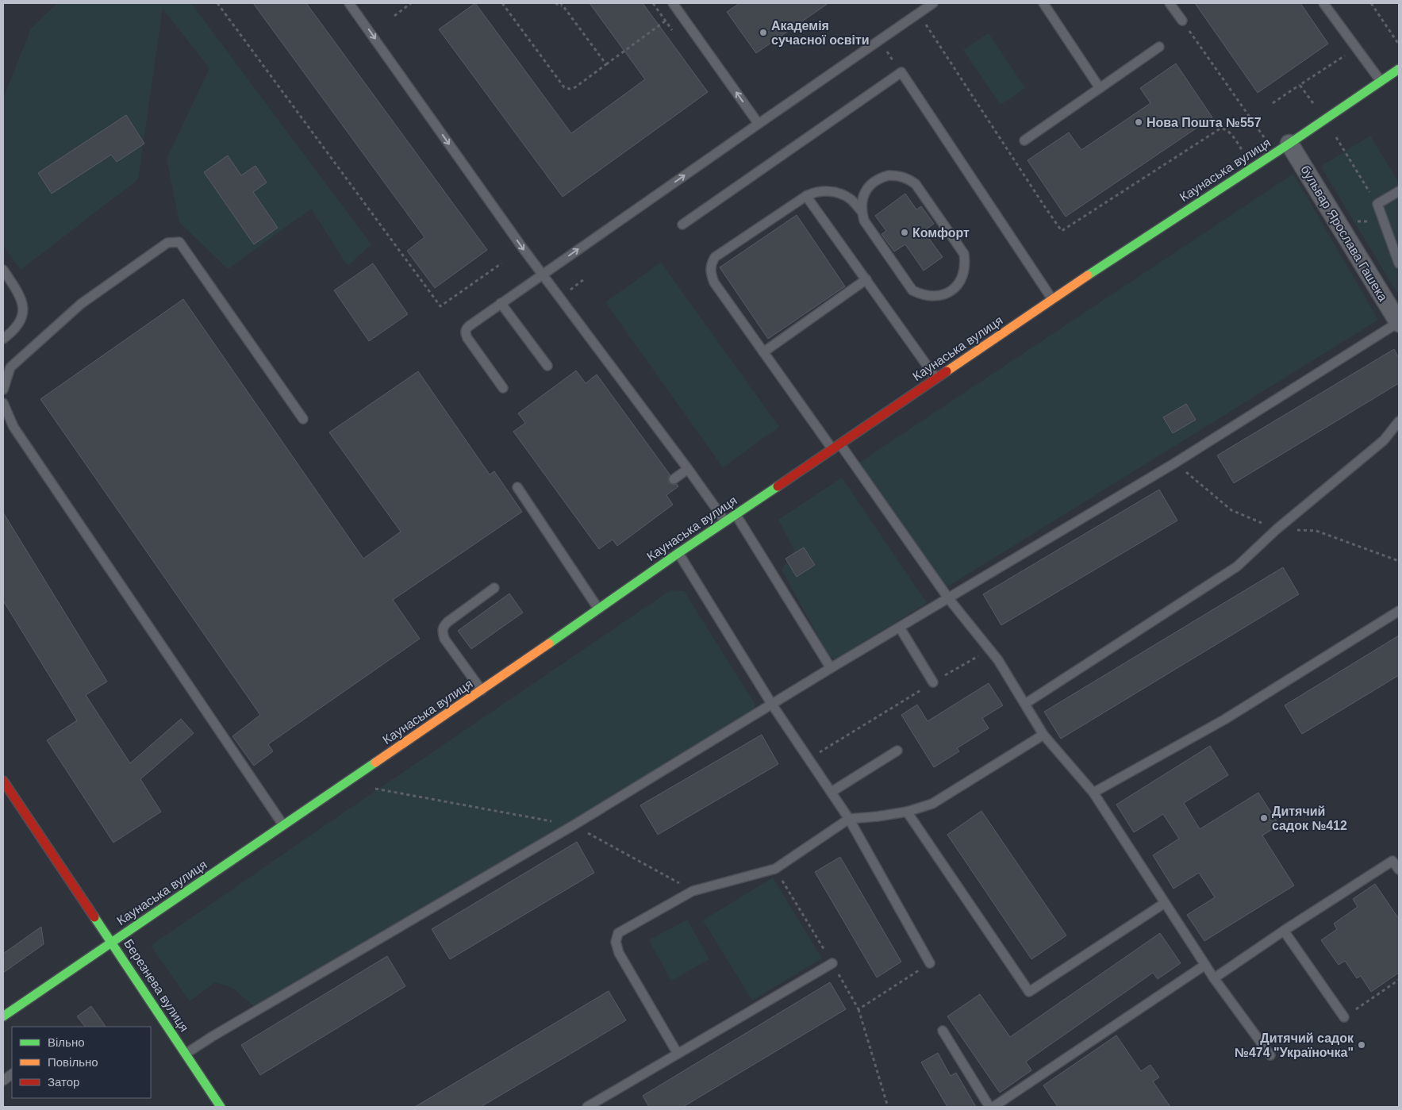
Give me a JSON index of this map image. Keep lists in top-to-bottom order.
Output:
{
  "streets": {
    "street": ["Каунаська вулиця", "бульвар Ярослава Гашека", "Березнева вулиця"]
  },
  "crossings": [
    ["Каунаська вулиця", "бульвар Ярослава Гашека"],
    ["Каунаська вулиця", "Березнева вулиця"]
  ],
  "places": [
    "Академія сучасної освіти",
    "Нова Пошта №557",
    "Комфорт",
    "Дитячий садок №412",
    "Дитячий садок №474 \"Україночка\""
  ],
  "legend": ["Вільно", "Повільно", "Затор"]
}
